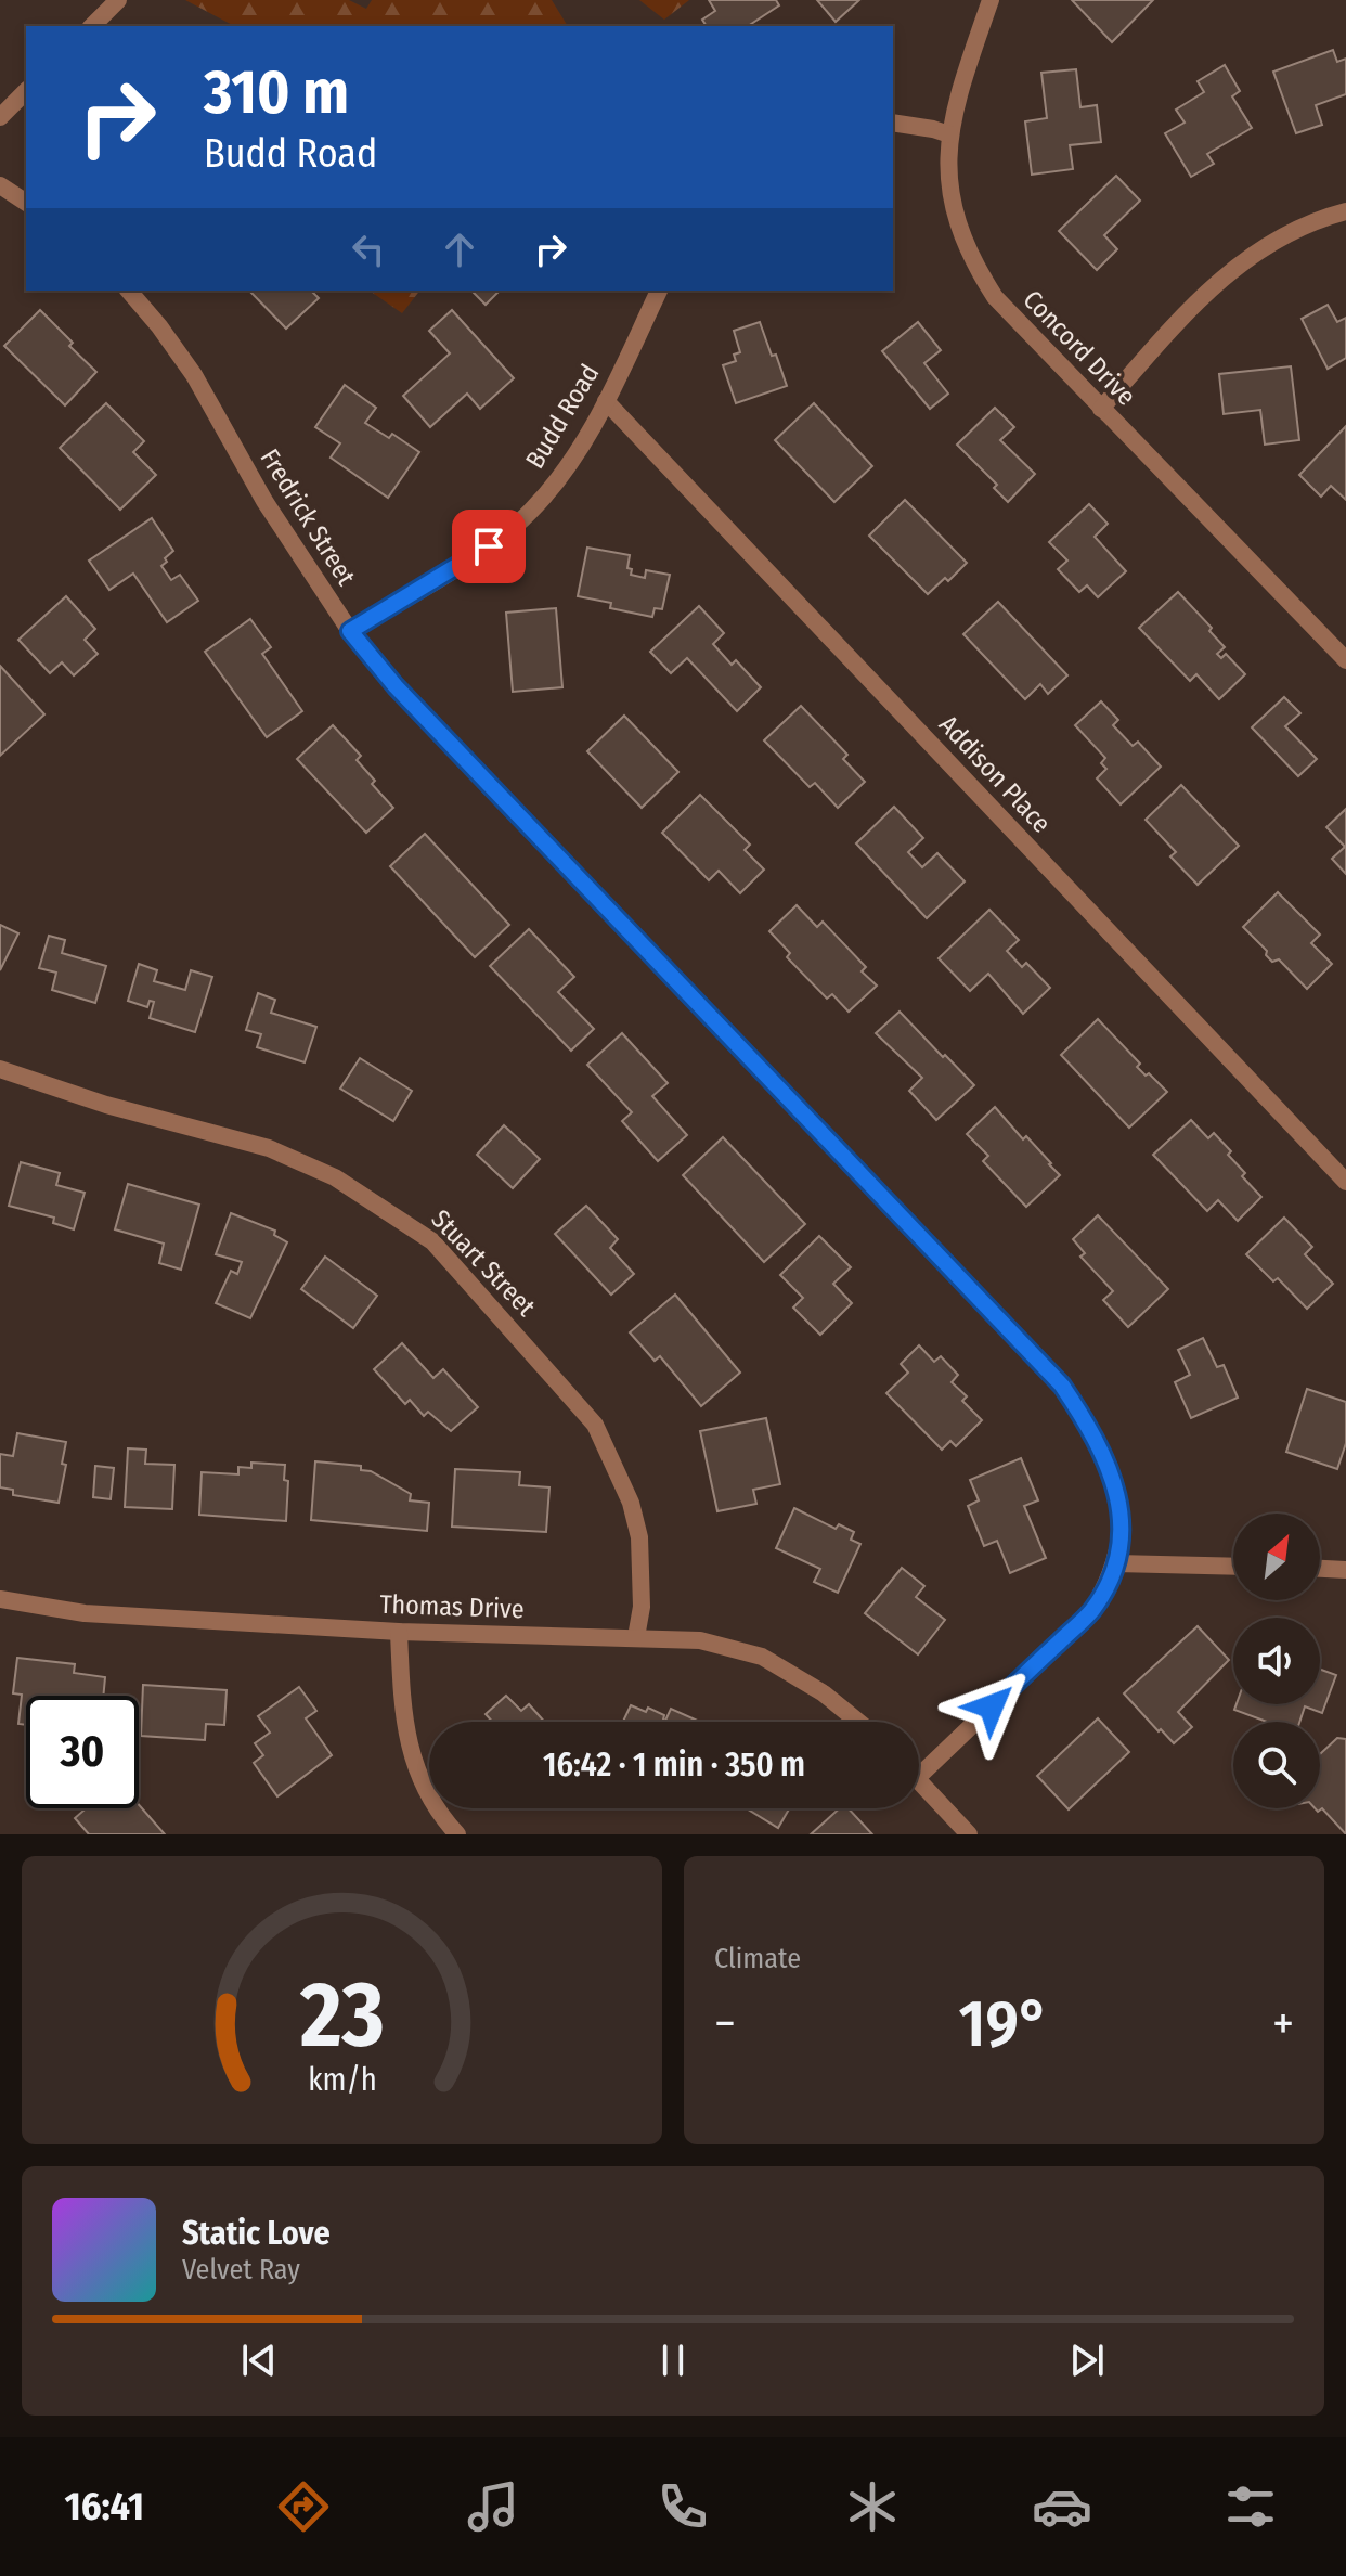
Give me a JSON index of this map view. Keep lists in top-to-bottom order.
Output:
{
  "streets": {
    "street": [
      "Concord Drive",
      "Budd Road",
      "Fredrick Street",
      "Addison Place",
      "Stuart Street",
      "Thomas Drive"
    ]
  },
  "crossings": [
    ["Budd Road", "Fredrick Street"],
    ["Budd Road", "Addison Place"],
    ["Stuart Street", "Thomas Drive"]
  ],
  "north": "top right",
  "page": {
    "turn": ["310 m", "Budd Road"],
    "limit": "30",
    "trip": "16:42 · 1 min · 350 m",
    "tile": "Climate",
    "heat": ["−", "19°", "+"],
    "song": ["Static Love", "Velvet Ray"],
    "tabs": "16:41",
    "gauge": ["23", "km/h"]
  }
}
